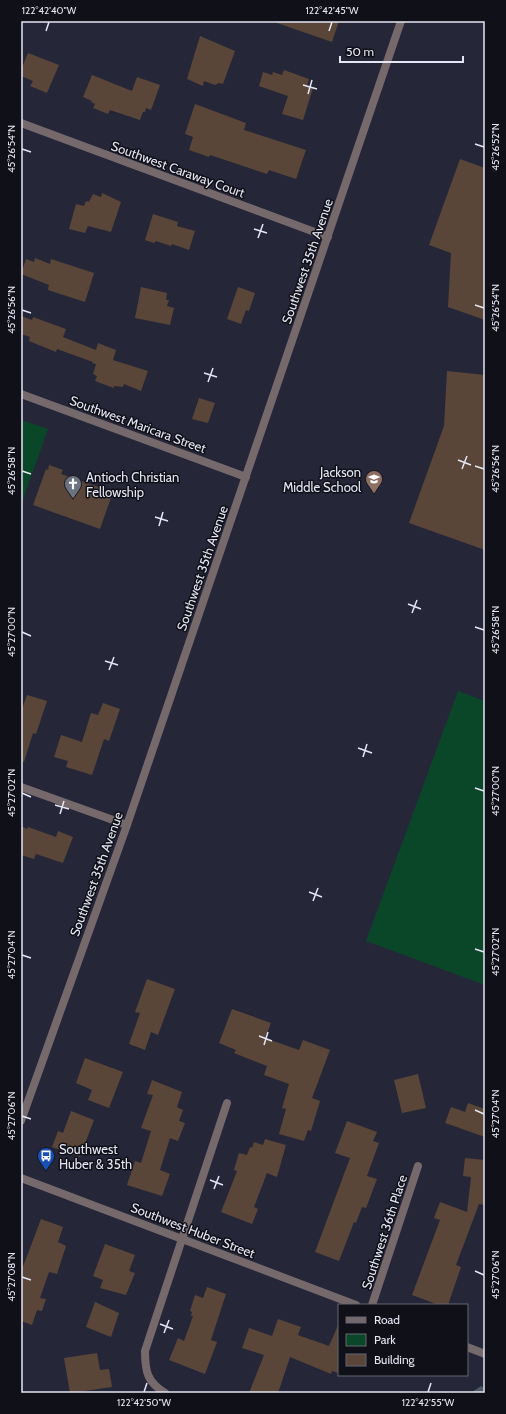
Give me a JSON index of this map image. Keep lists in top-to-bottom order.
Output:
{
  "streets": {
    "street": [
      "Southwest Caraway Court",
      "Southwest 35th Avenue",
      "Southwest Maricara Street",
      "Southwest Huber Street",
      "Southwest 36th Place"
    ]
  },
  "crossings": [
    ["Southwest Caraway Court", "Southwest 35th Avenue"],
    ["Southwest 35th Avenue", "Southwest Maricara Street"]
  ],
  "places": {
    "school or university": ["Jackson Middle School"],
    "church": ["Antioch Christian Fellowship"],
    "bus stop": ["Southwest Huber & 35th"]
  },
  "legend": ["Road", "Park", "Building"],
  "scale_bar": "50 m",
  "coordinates": [
    "122°42'40\"W",
    "122°42'45\"W",
    "45°26'52\"N",
    "45°26'54\"N",
    "45°26'56\"N",
    "45°26'58\"N",
    "45°27'00\"N",
    "45°27'02\"N",
    "45°27'04\"N",
    "45°27'06\"N",
    "45°27'08\"N",
    "122°42'50\"W",
    "122°42'55\"W"
  ]
}
